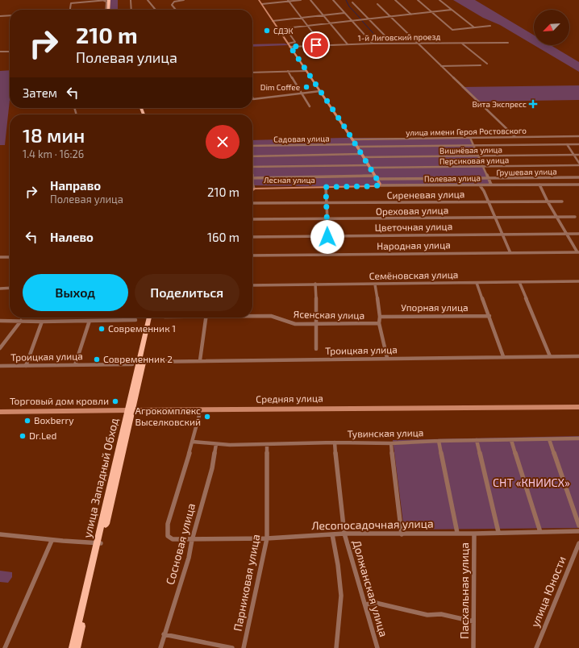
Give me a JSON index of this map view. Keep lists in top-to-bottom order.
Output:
{
  "streets": {
    "highway": ["улица Западный Обход"],
    "street": [
      "1-й Лиговский проезд",
      "улица имени Героя Ростовского",
      "Садовая улица",
      "Вишнёвая улица",
      "Персиковая улица",
      "Грушевая улица",
      "Полевая улица",
      "Лесная улица",
      "Сиреневая улица",
      "Ореховая улица",
      "Цветочная улица",
      "Народная улица",
      "Семёновская улица",
      "Упорная улица",
      "Ясенская улица",
      "Троицкая улица",
      "Средняя улица",
      "Тувинская улица",
      "Лесопосадочная улица",
      "Сосновая улица",
      "Парниковая улица",
      "Должанская улица",
      "Пасхальная улица",
      "улица Юности"
    ]
  },
  "crossings": [
    ["Полевая улица", "Лесная улица"],
    ["Троицкая улица", "улица Западный Обход"],
    ["Средняя улица", "улица Западный Обход"],
    ["Тувинская улица", "Лесопосадочная улица"],
    ["Тувинская улица", "Сосновая улица"],
    ["Тувинская улица", "Парниковая улица"],
    ["Тувинская улица", "Должанская улица"],
    ["Лесопосадочная улица", "Сосновая улица"],
    ["Лесопосадочная улица", "Парниковая улица"],
    ["Лесопосадочная улица", "Должанская улица"],
    ["Лесопосадочная улица", "Пасхальная улица"]
  ],
  "parks": ["СНТ «КНИИСХ»"],
  "places": {
    "other": [
      "СДЭК",
      "Dim Coffee",
      "Современник 1",
      "Современник 2",
      "Торговый дом кровли",
      "Агрокомплекс Выселковский",
      "Boxberry",
      "Dr.Led"
    ],
    "health": ["Вита Экспресс"]
  },
  "north": "bottom left",
  "page": {
    "turn": ["210 m", "Полевая улица"],
    "then": "Затем",
    "heading": ["18 мин", "1.4 km · 16:26"],
    "list": [
      {
        "name": "Направо",
        "note": "Полевая улица",
        "value": "210 m"
      },
      {
        "name": "Налево",
        "value": "160 m"
      }
    ],
    "buttons": ["Выход", "Поделиться"]
  }
}
